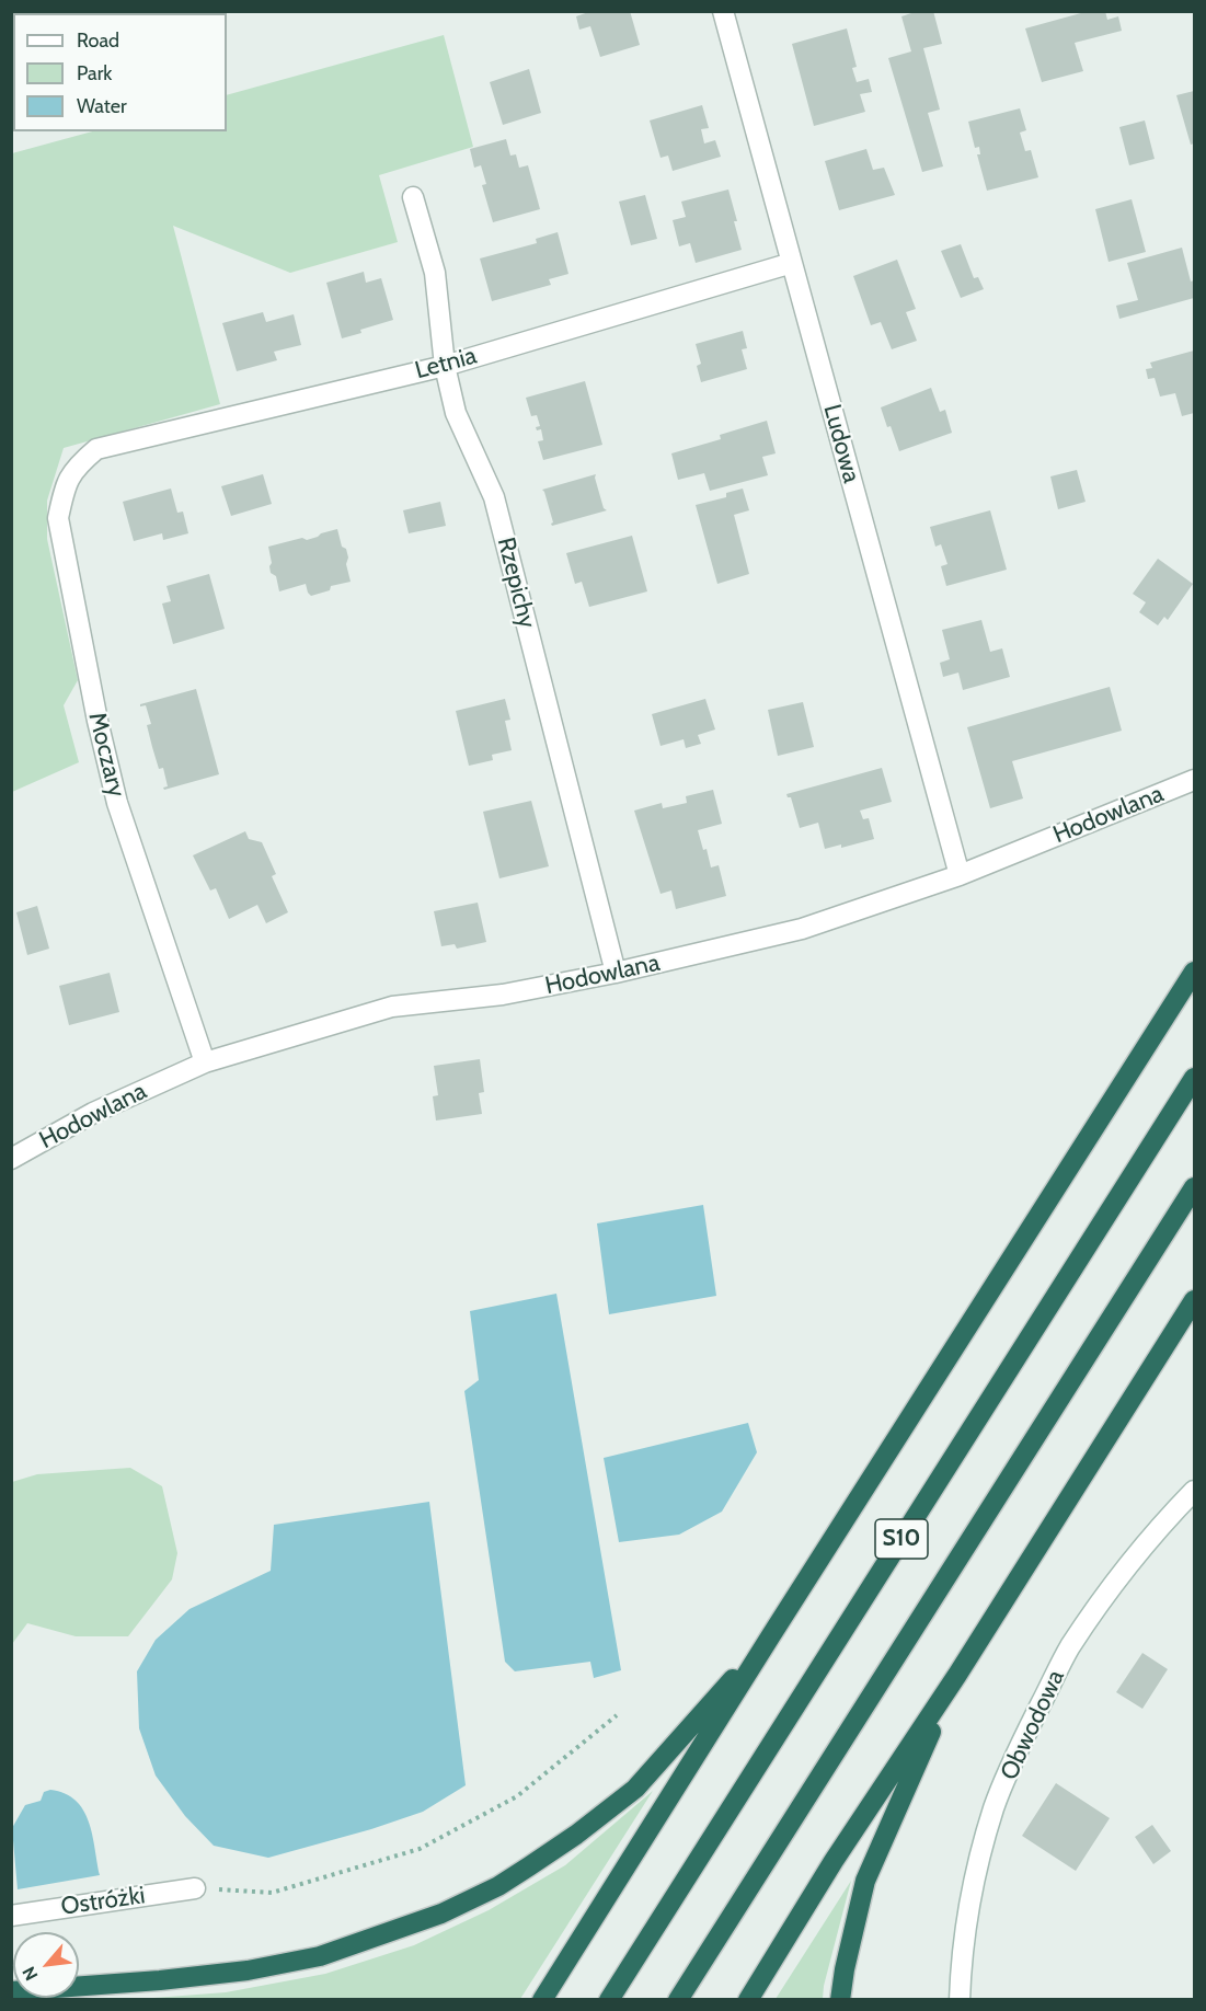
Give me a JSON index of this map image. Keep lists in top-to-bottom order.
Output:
{
  "streets": {
    "highway": ["S10"],
    "street": [
      "Letnia",
      "Ludowa",
      "Rzepichy",
      "Moczary",
      "Hodowlana",
      "Obwodowa",
      "Ostróżki"
    ]
  },
  "crossings": [
    ["Letnia", "Ludowa"],
    ["Letnia", "Rzepichy"],
    ["Letnia", "Moczary"],
    ["Ludowa", "Hodowlana"],
    ["Rzepichy", "Hodowlana"],
    ["Moczary", "Hodowlana"]
  ],
  "legend": ["Road", "Park", "Water"],
  "north": "bottom left"
}
